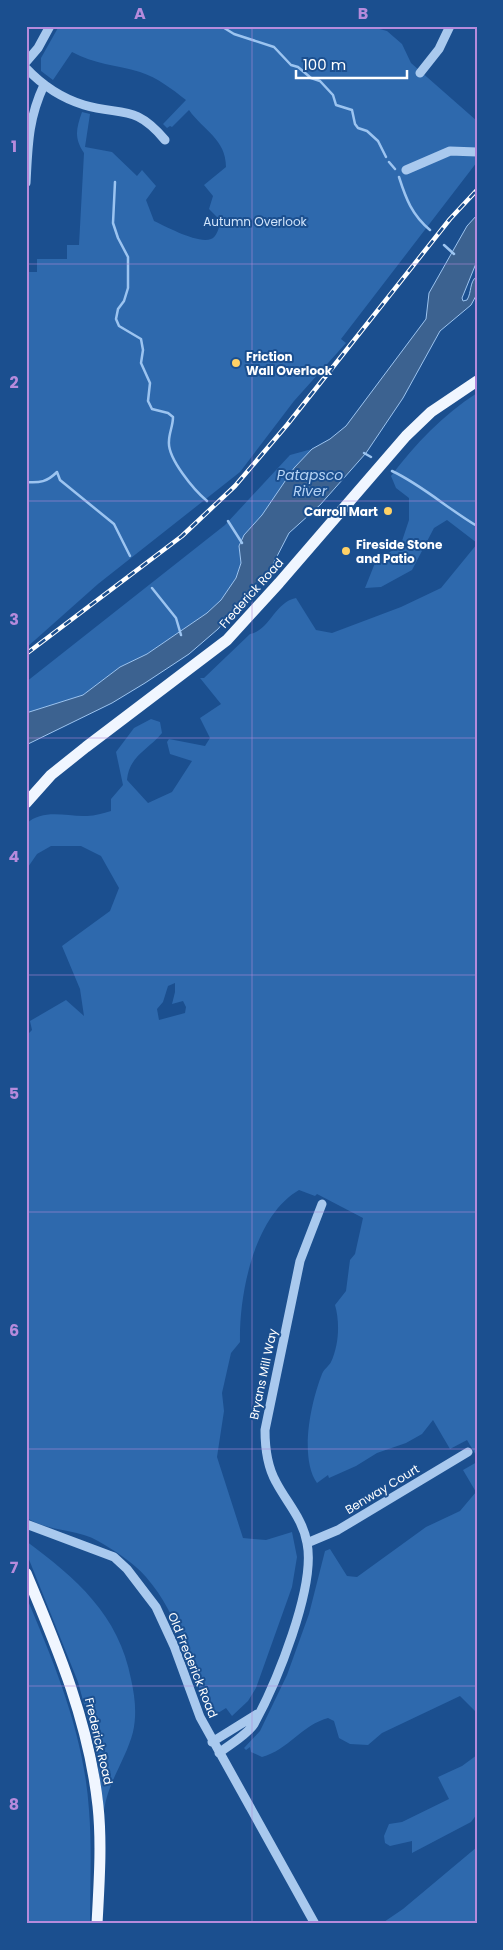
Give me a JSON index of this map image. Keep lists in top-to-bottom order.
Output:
{
  "streets": {
    "main road": ["Frederick Road"],
    "street": ["Bryans Mill Way", "Benway Court", "Old Frederick Road"]
  },
  "crossings": [
    ["Bryans Mill Way", "Benway Court"],
    ["Bryans Mill Way", "Old Frederick Road"]
  ],
  "water": ["Patapsco River"],
  "parks": ["Autumn Overlook"],
  "places": ["Friction Wall Overlook", "Carroll Mart", "Fireside Stone and Patio"],
  "scale_bar": "100 m",
  "grid": {
    "columns": ["A", "B"],
    "rows": [
      "1",
      "2",
      "3",
      "4",
      "5",
      "6",
      "7",
      "8"
    ]
  }
}
